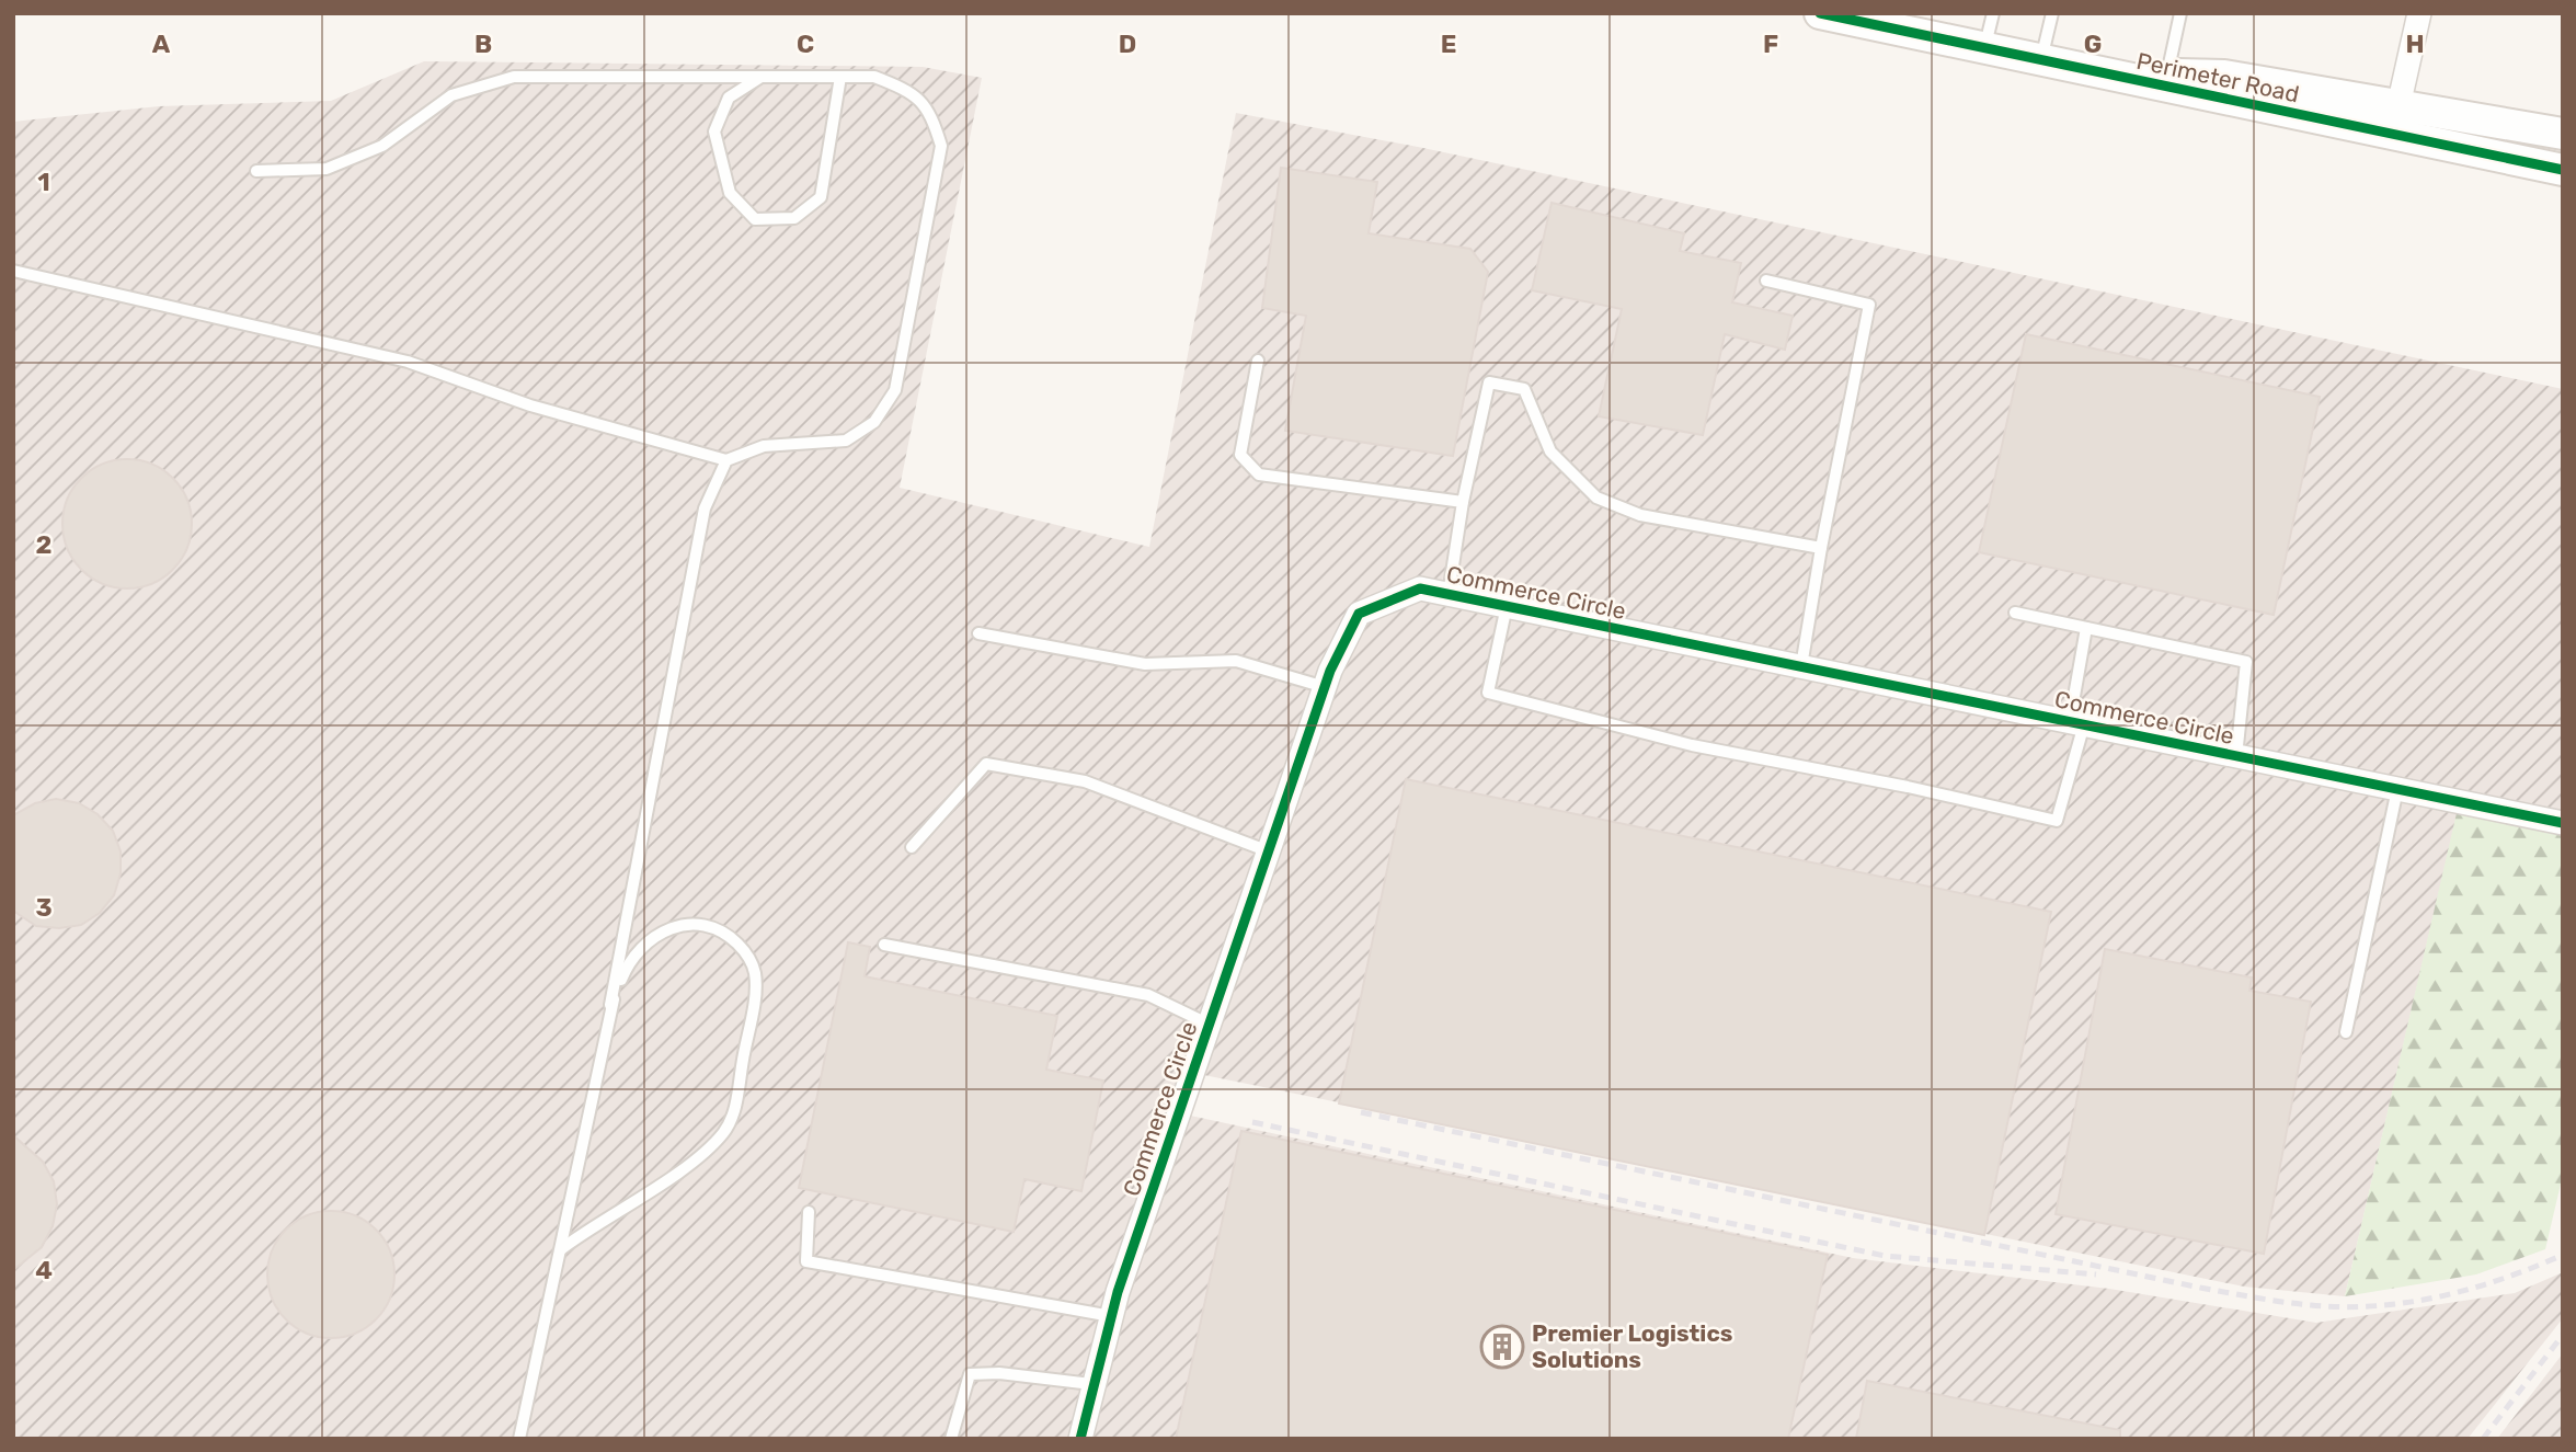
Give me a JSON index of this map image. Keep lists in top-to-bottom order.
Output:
{
  "streets": {
    "street": ["Perimeter Road", "Commerce Circle"]
  },
  "places": {
    "building": ["Premier Logistics Solutions"]
  },
  "grid": {
    "columns": [
      "A",
      "B",
      "C",
      "D",
      "E",
      "F",
      "G",
      "H"
    ],
    "rows": [
      "1",
      "2",
      "3",
      "4"
    ]
  }
}
